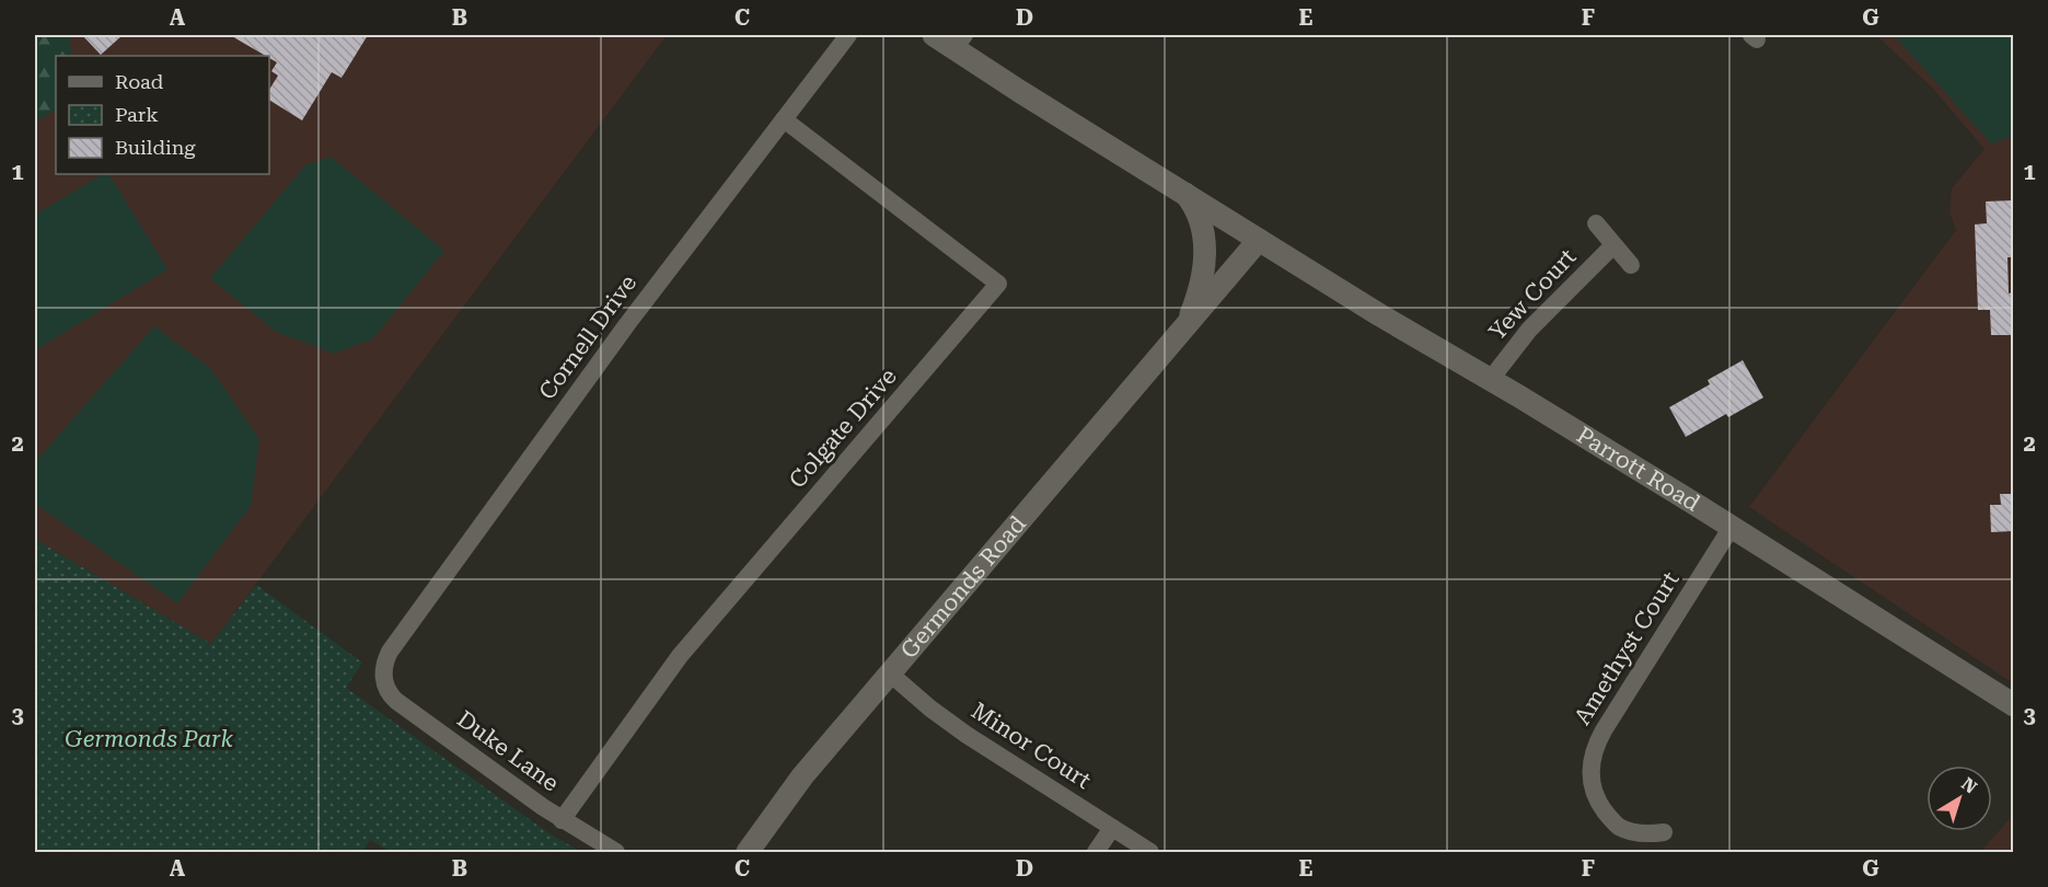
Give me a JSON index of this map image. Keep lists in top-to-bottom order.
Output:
{
  "streets": {
    "street": [
      "Yew Court",
      "Cornell Drive",
      "Colgate Drive",
      "Parrott Road",
      "Germonds Road",
      "Amethyst Court",
      "Minor Court",
      "Duke Lane"
    ]
  },
  "crossings": [
    ["Yew Court", "Parrott Road"],
    ["Cornell Drive", "Colgate Drive"],
    ["Cornell Drive", "Duke Lane"],
    ["Colgate Drive", "Duke Lane"],
    ["Parrott Road", "Germonds Road"],
    ["Parrott Road", "Amethyst Court"],
    ["Germonds Road", "Minor Court"]
  ],
  "parks": ["Germonds Park"],
  "legend": ["Road", "Park", "Building"],
  "north": "top right",
  "grid": {
    "columns": [
      "A",
      "B",
      "C",
      "D",
      "E",
      "F",
      "G"
    ],
    "rows": ["1", "2", "3"]
  }
}
